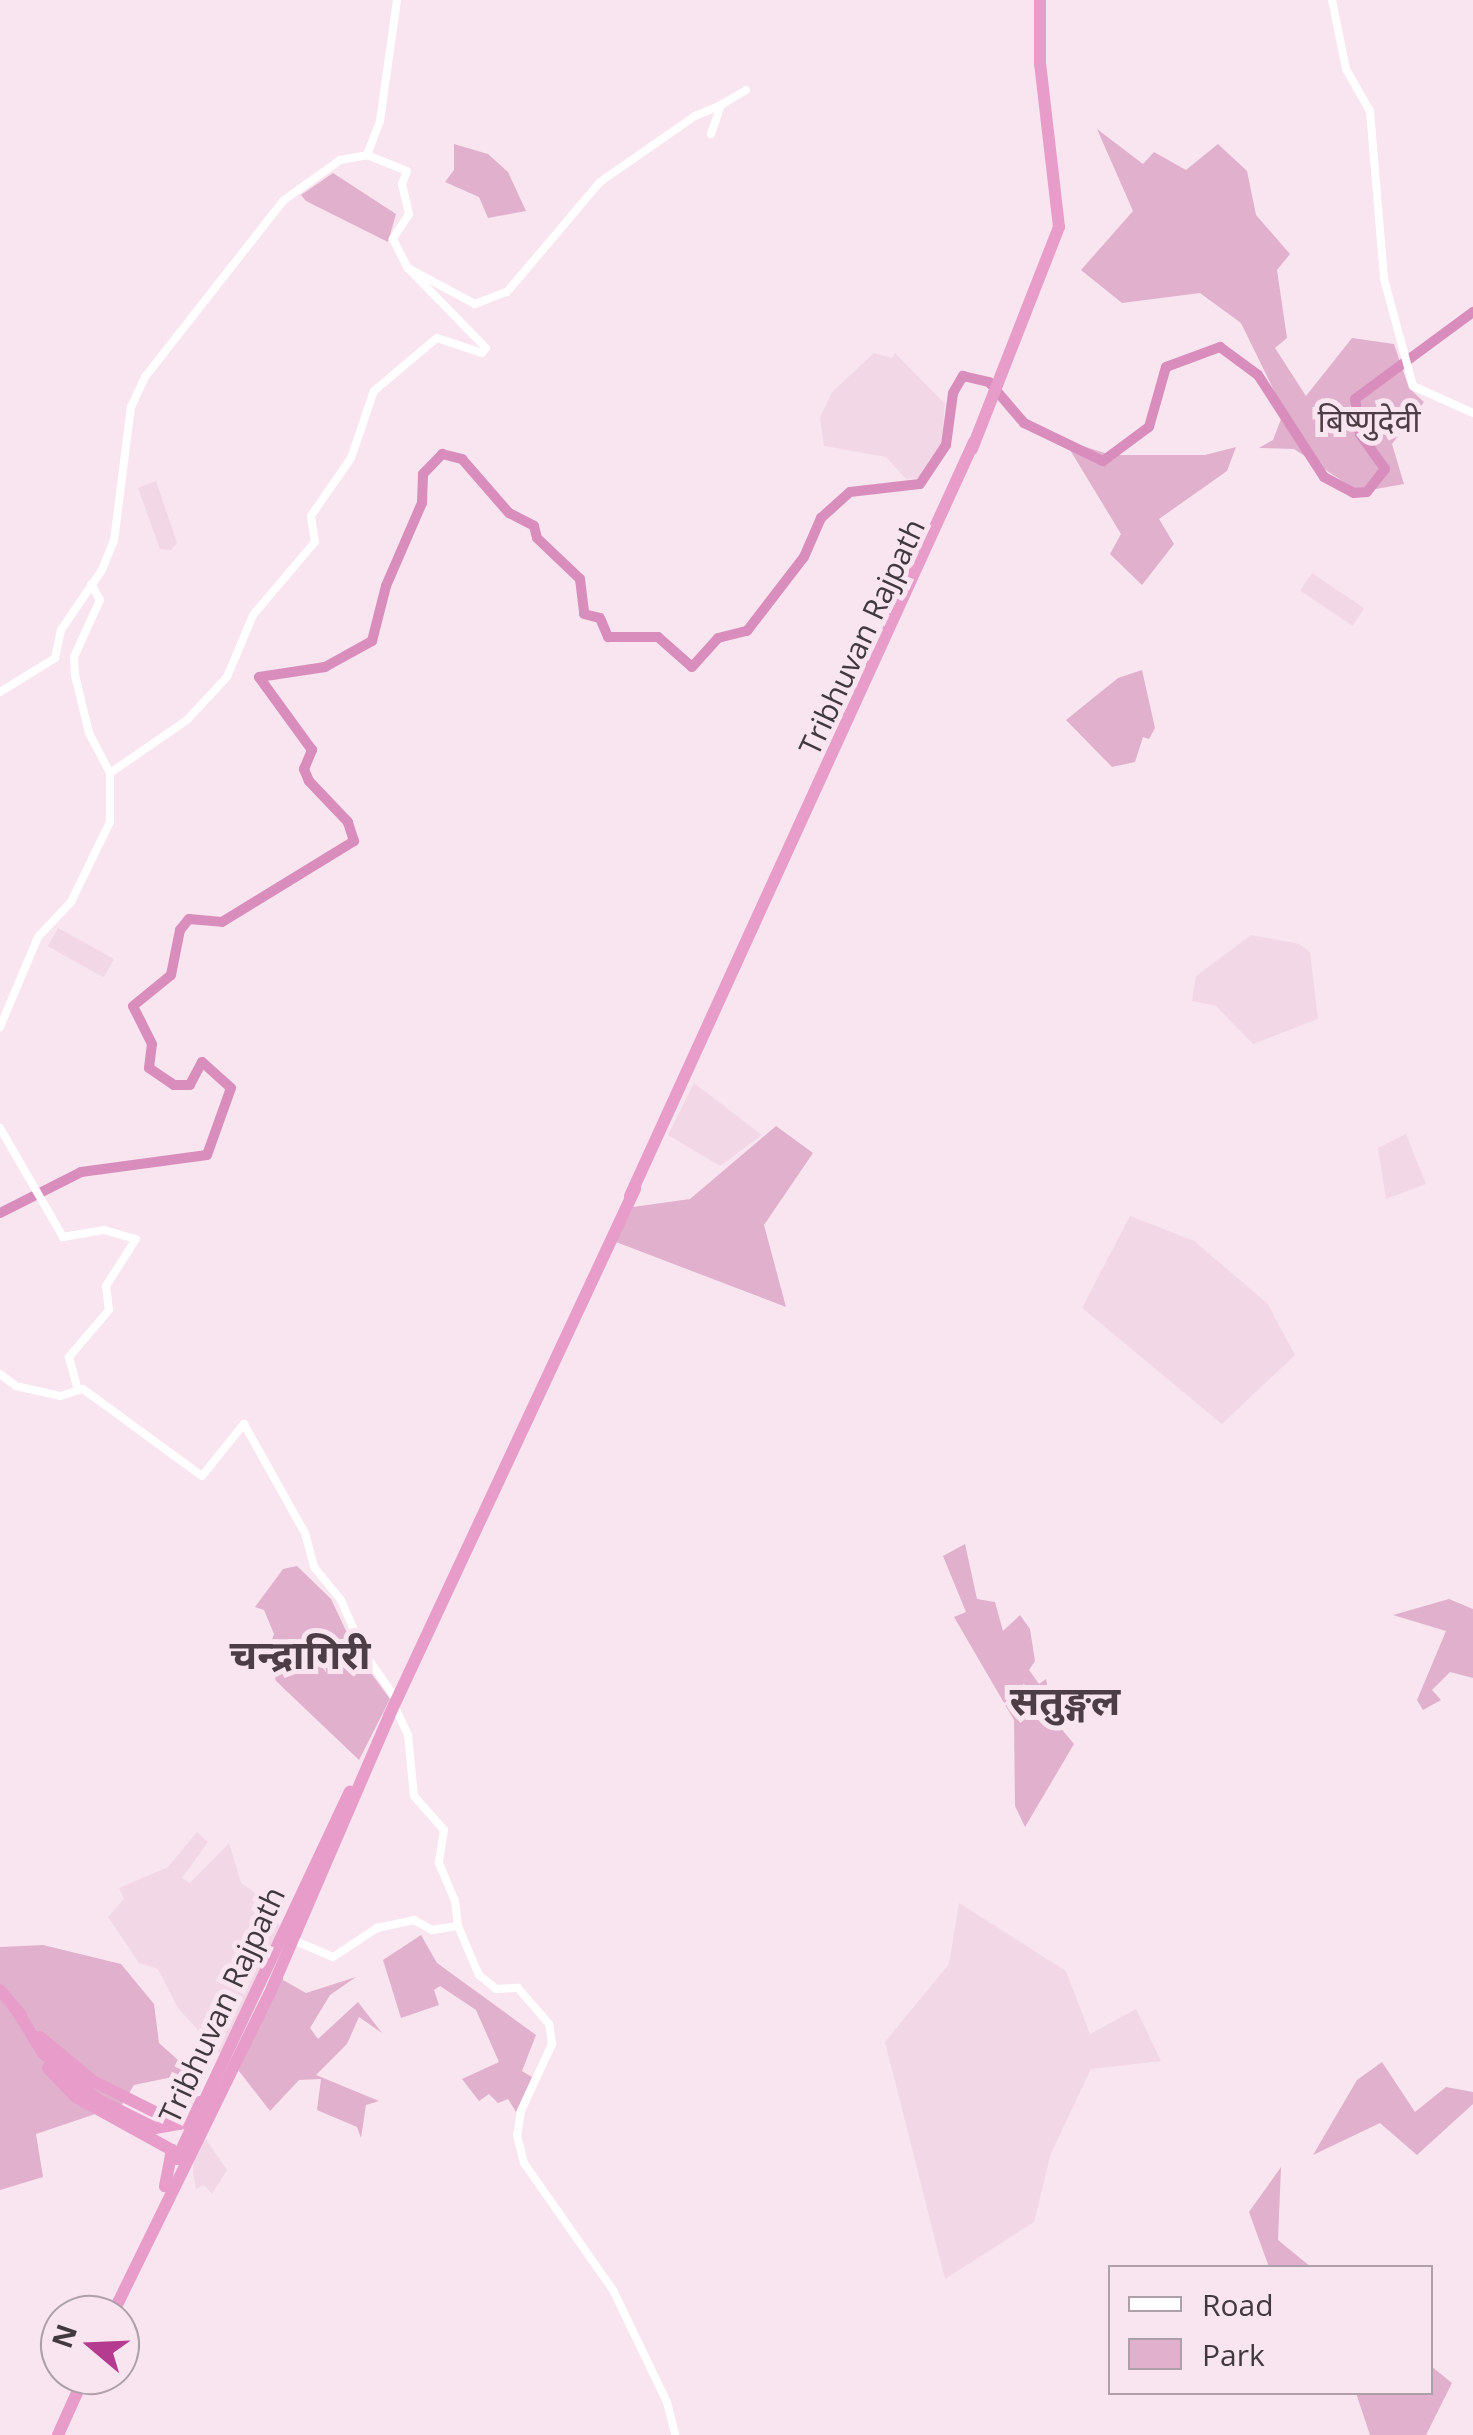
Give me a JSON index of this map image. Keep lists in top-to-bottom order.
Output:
{
  "streets": {
    "highway": ["Tribhuvan Rajpath"]
  },
  "districts": ["बिष्णुदेवी", "चन्द्रागिरी", "सतुङ्गल"],
  "legend": ["Road", "Park"],
  "north": "left"
}
